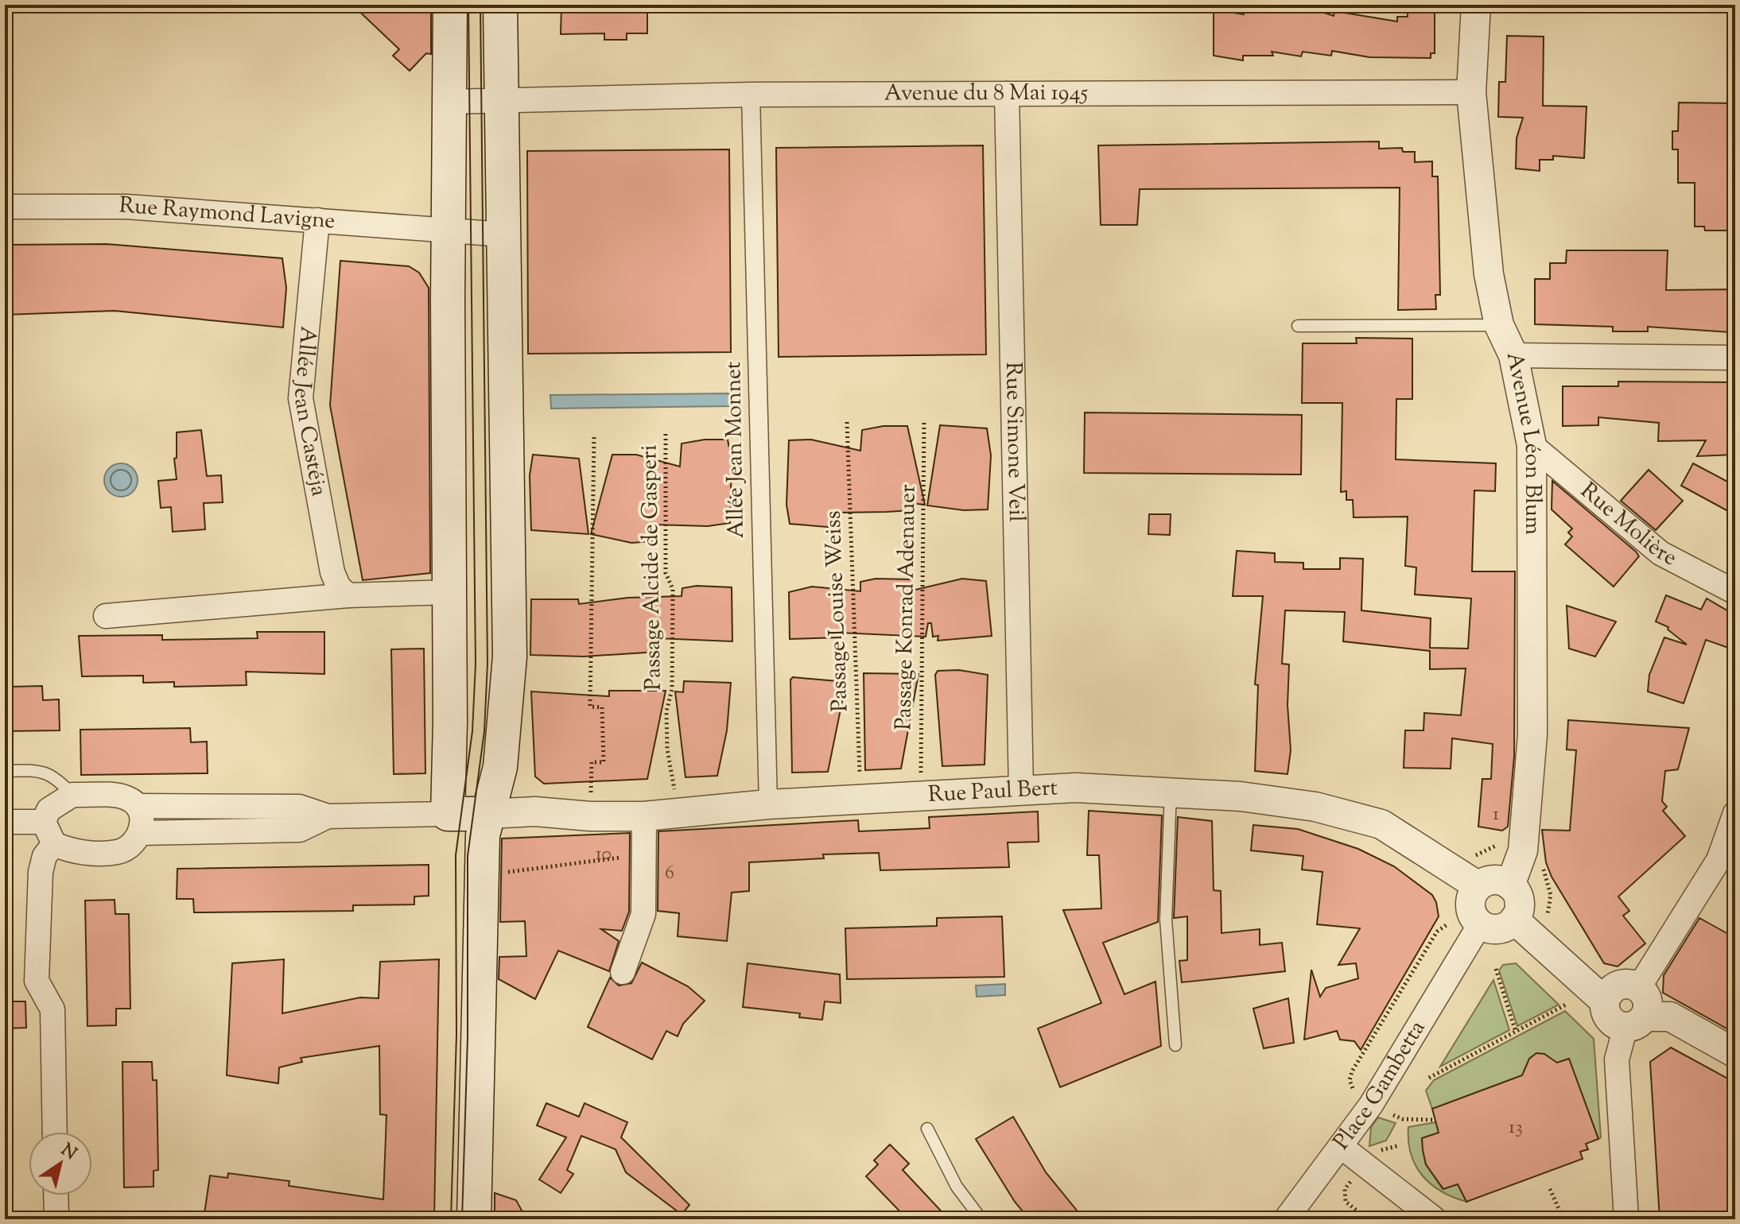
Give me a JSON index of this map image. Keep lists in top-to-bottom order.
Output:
{
  "streets": {
    "street": [
      "Avenue du 8 Mai 1945",
      "Rue Raymond Lavigne",
      "Allée Jean Castéja",
      "Rue Simone Veil",
      "Avenue Léon Blum",
      "Allée Jean Monnet",
      "Rue Molière",
      "Rue Paul Bert",
      "Place Gambetta"
    ],
    "path": ["Passage Alcide de Gasperi", "Passage Konrad Adenauer", "Passage Louise Weiss"]
  },
  "crossings": [
    ["Avenue du 8 Mai 1945", "Rue Simone Veil"],
    ["Avenue du 8 Mai 1945", "Avenue Léon Blum"],
    ["Avenue du 8 Mai 1945", "Allée Jean Monnet"],
    ["Rue Raymond Lavigne", "Allée Jean Castéja"],
    ["Rue Simone Veil", "Rue Paul Bert"],
    ["Avenue Léon Blum", "Rue Molière"],
    ["Avenue Léon Blum", "Rue Paul Bert"],
    ["Avenue Léon Blum", "Place Gambetta"],
    ["Allée Jean Monnet", "Rue Paul Bert"],
    ["Passage Alcide de Gasperi", "Rue Paul Bert"],
    ["Passage Konrad Adenauer", "Rue Paul Bert"],
    ["Passage Louise Weiss", "Rue Paul Bert"],
    ["Rue Paul Bert", "Place Gambetta"]
  ],
  "house_numbers": [
    "1",
    "10",
    "6",
    "13"
  ],
  "north": "top right"
}
